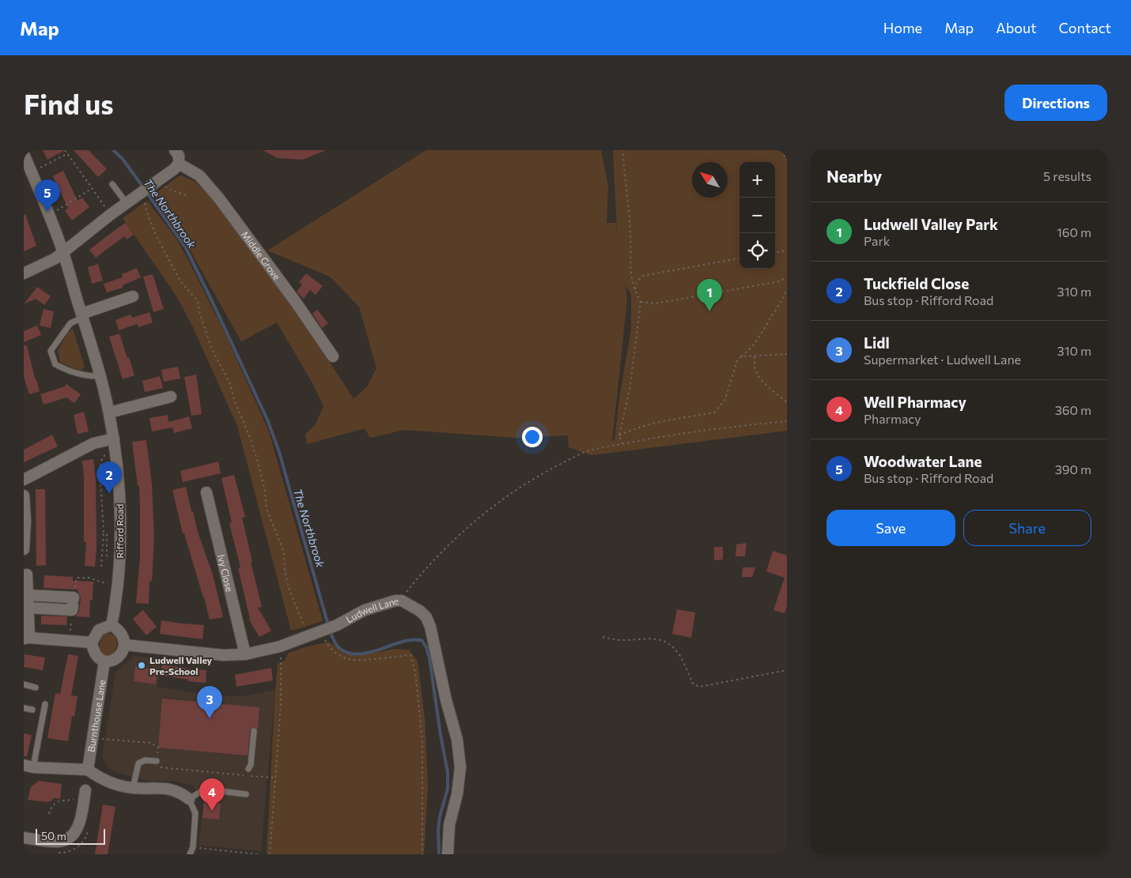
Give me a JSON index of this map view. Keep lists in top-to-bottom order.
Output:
{
  "streets": {
    "street": [
      "Middle Grove",
      "Rifford Road",
      "Ivy Close",
      "Ludwell Lane",
      "Burnthouse Lane"
    ]
  },
  "crossings": [
    ["Rifford Road", "Ludwell Lane"],
    ["Rifford Road", "Burnthouse Lane"],
    ["Ivy Close", "Ludwell Lane"],
    ["Ludwell Lane", "Burnthouse Lane"]
  ],
  "water": ["The Northbrook"],
  "places": ["Ludwell Valley Pre-School"],
  "scale_bar": "50 m",
  "north": "top left",
  "page": {
    "header": "Map",
    "nav": [
      "Home",
      "Map",
      "About",
      "Contact"
    ],
    "buttons": [
      "Directions",
      ["Save", "Share"]
    ],
    "title": "Find us",
    "heading": ["Nearby", "5 results"],
    "map_buttons": ["+", "−"],
    "pins": [
      "5",
      "1",
      "2",
      "3",
      "4"
    ],
    "list": [
      {
        "mark": "1",
        "name": "Ludwell Valley Park",
        "note": "Park",
        "value": "160 m"
      },
      {
        "mark": "2",
        "name": "Tuckfield Close",
        "note": "Bus stop · Rifford Road",
        "value": "310 m"
      },
      {
        "mark": "3",
        "name": "Lidl",
        "note": "Supermarket · Ludwell Lane",
        "value": "310 m"
      },
      {
        "mark": "4",
        "name": "Well Pharmacy",
        "note": "Pharmacy",
        "value": "360 m"
      },
      {
        "mark": "5",
        "name": "Woodwater Lane",
        "note": "Bus stop · Rifford Road",
        "value": "390 m"
      }
    ],
    "scale": "50 m"
  }
}
